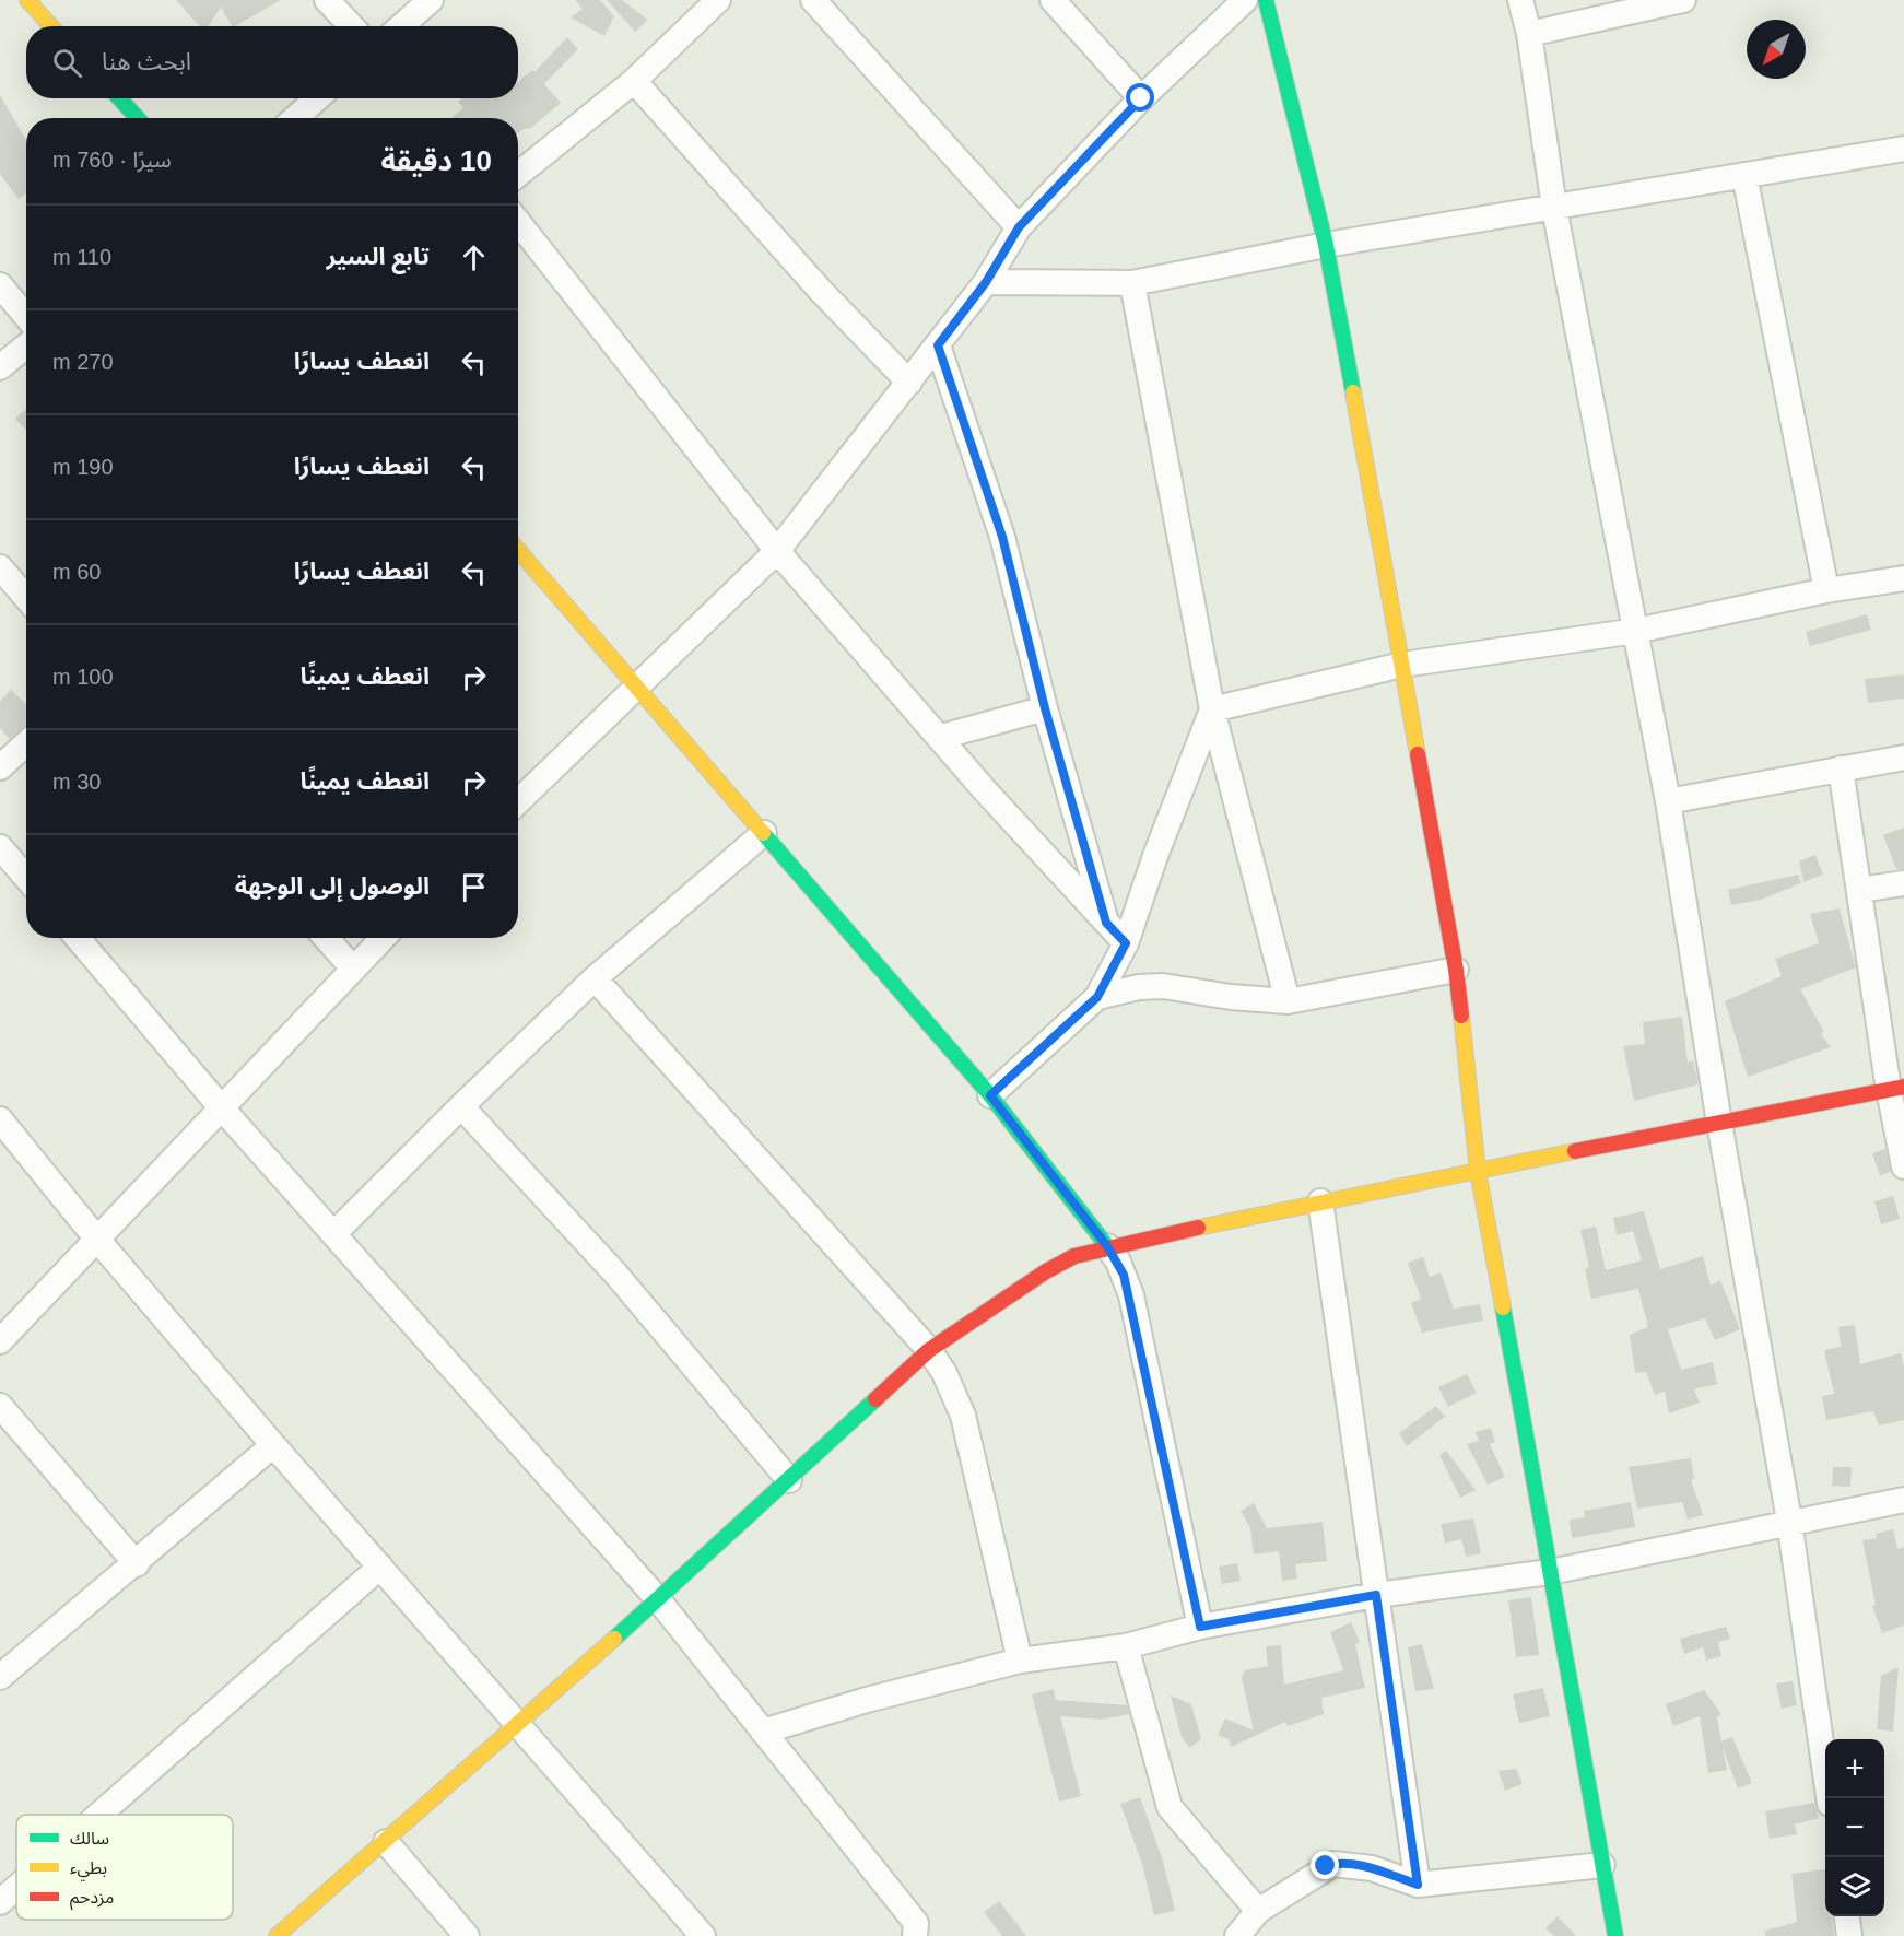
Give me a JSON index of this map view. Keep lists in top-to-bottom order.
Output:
{
  "legend": ["سالك", "بطيء", "مزدحم"],
  "north": "bottom left",
  "page": {
    "search": "ابحث هنا",
    "heading": ["10 دقيقة", "سيرًا · 760 m"],
    "list": [
      ["تابع السير", "110 m"],
      ["انعطف يسارًا", "270 m"],
      ["انعطف يسارًا", "190 m"],
      ["انعطف يسارًا", "60 m"],
      ["انعطف يمينًا", "100 m"],
      ["انعطف يمينًا", "30 m"],
      "الوصول إلى الوجهة"
    ],
    "map_buttons": ["+", "−"]
  }
}
